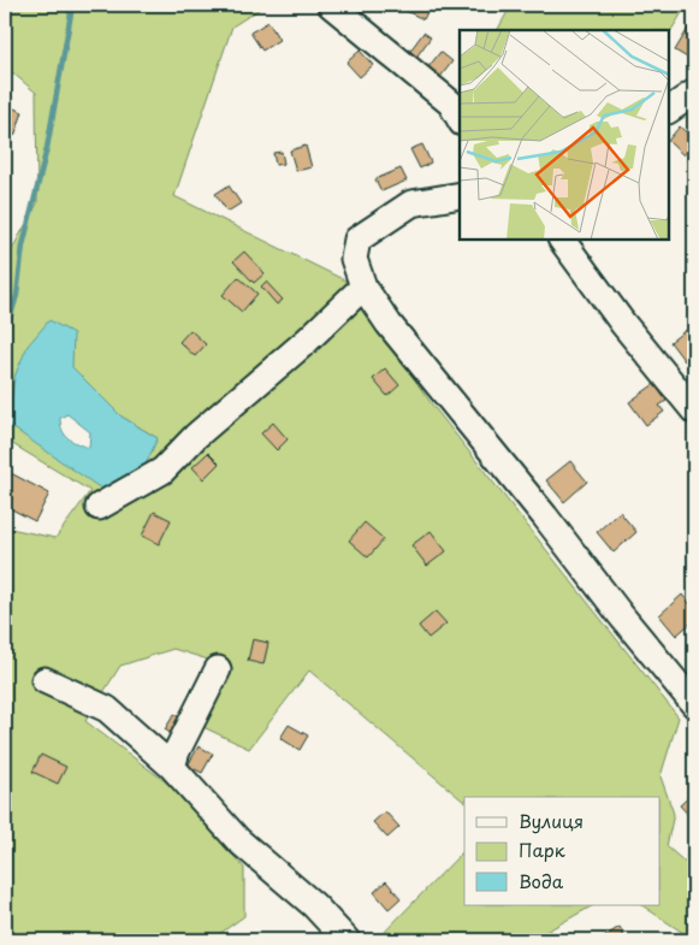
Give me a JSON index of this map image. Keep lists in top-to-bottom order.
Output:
{
  "legend": ["Вулиця", "Парк", "Вода"]
}
